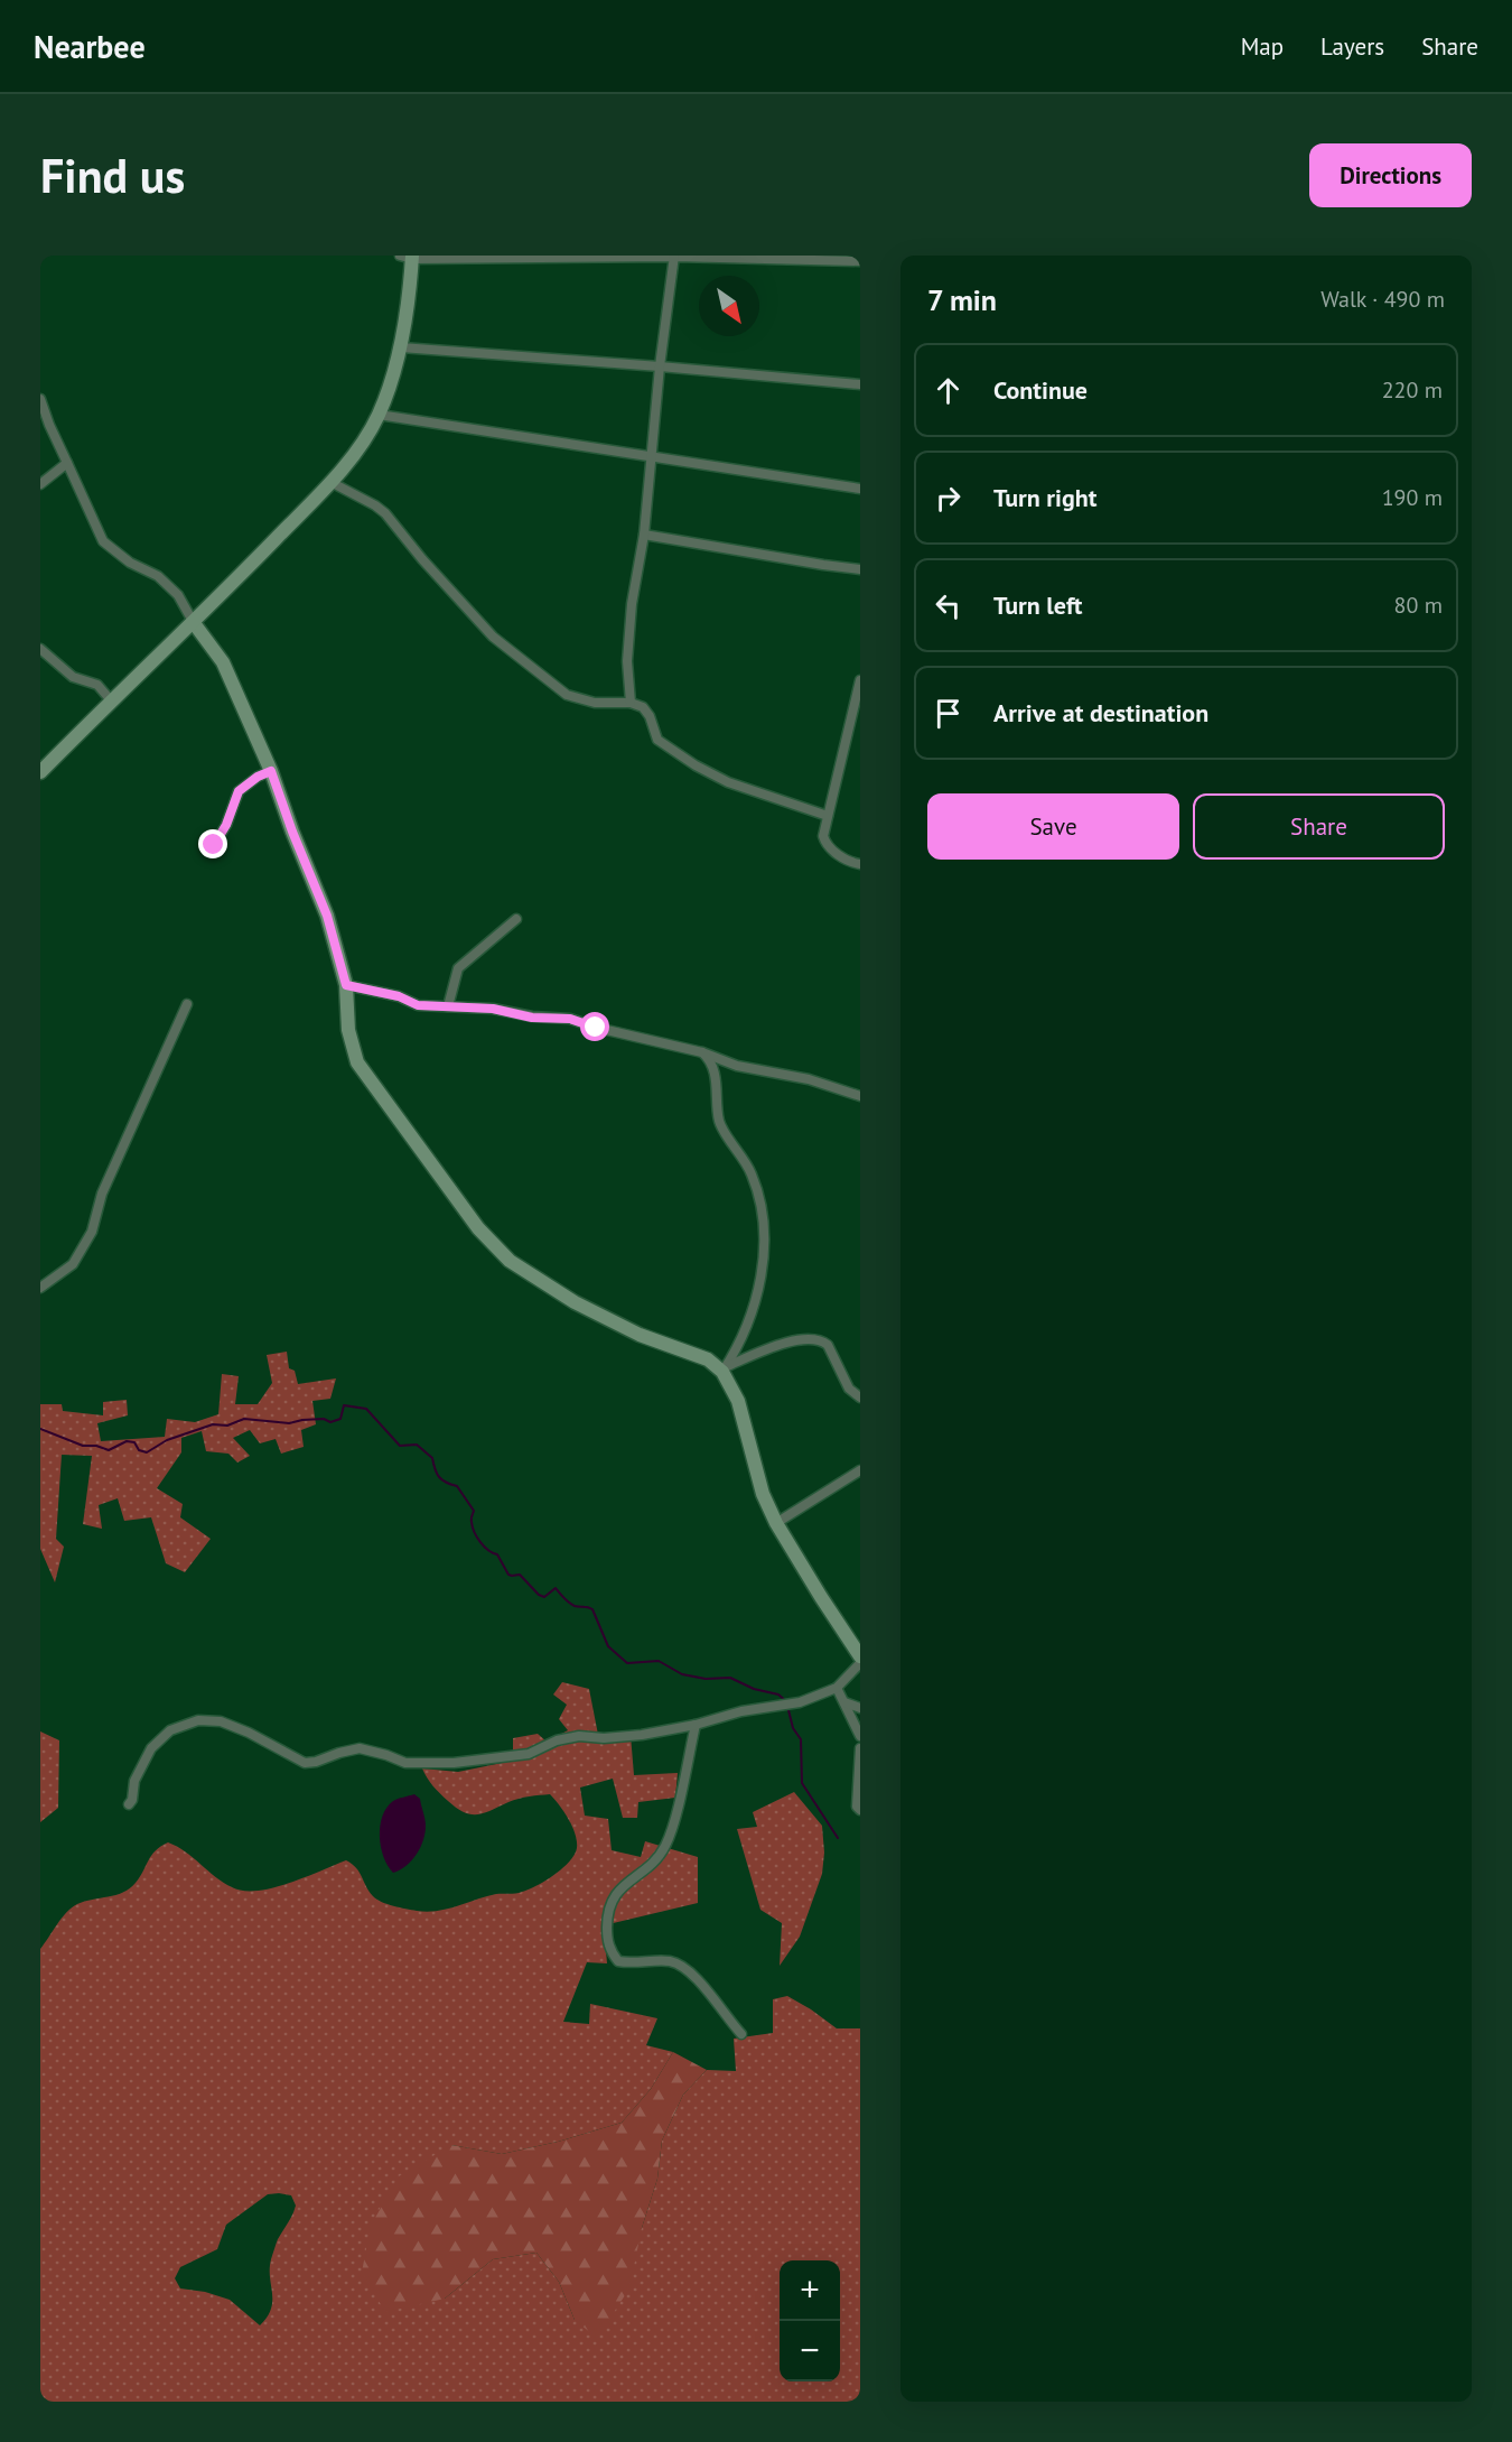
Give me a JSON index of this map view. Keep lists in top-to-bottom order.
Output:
{
  "north": "bottom right",
  "page": {
    "header": "Nearbee",
    "nav": ["Map", "Layers", "Share"],
    "buttons": [
      "Directions",
      ["Save", "Share"]
    ],
    "title": "Find us",
    "heading": ["7 min", "Walk · 490 m"],
    "list": [
      ["Continue", "220 m"],
      ["Turn right", "190 m"],
      ["Turn left", "80 m"],
      "Arrive at destination"
    ],
    "map_buttons": ["+", "−"]
  }
}
